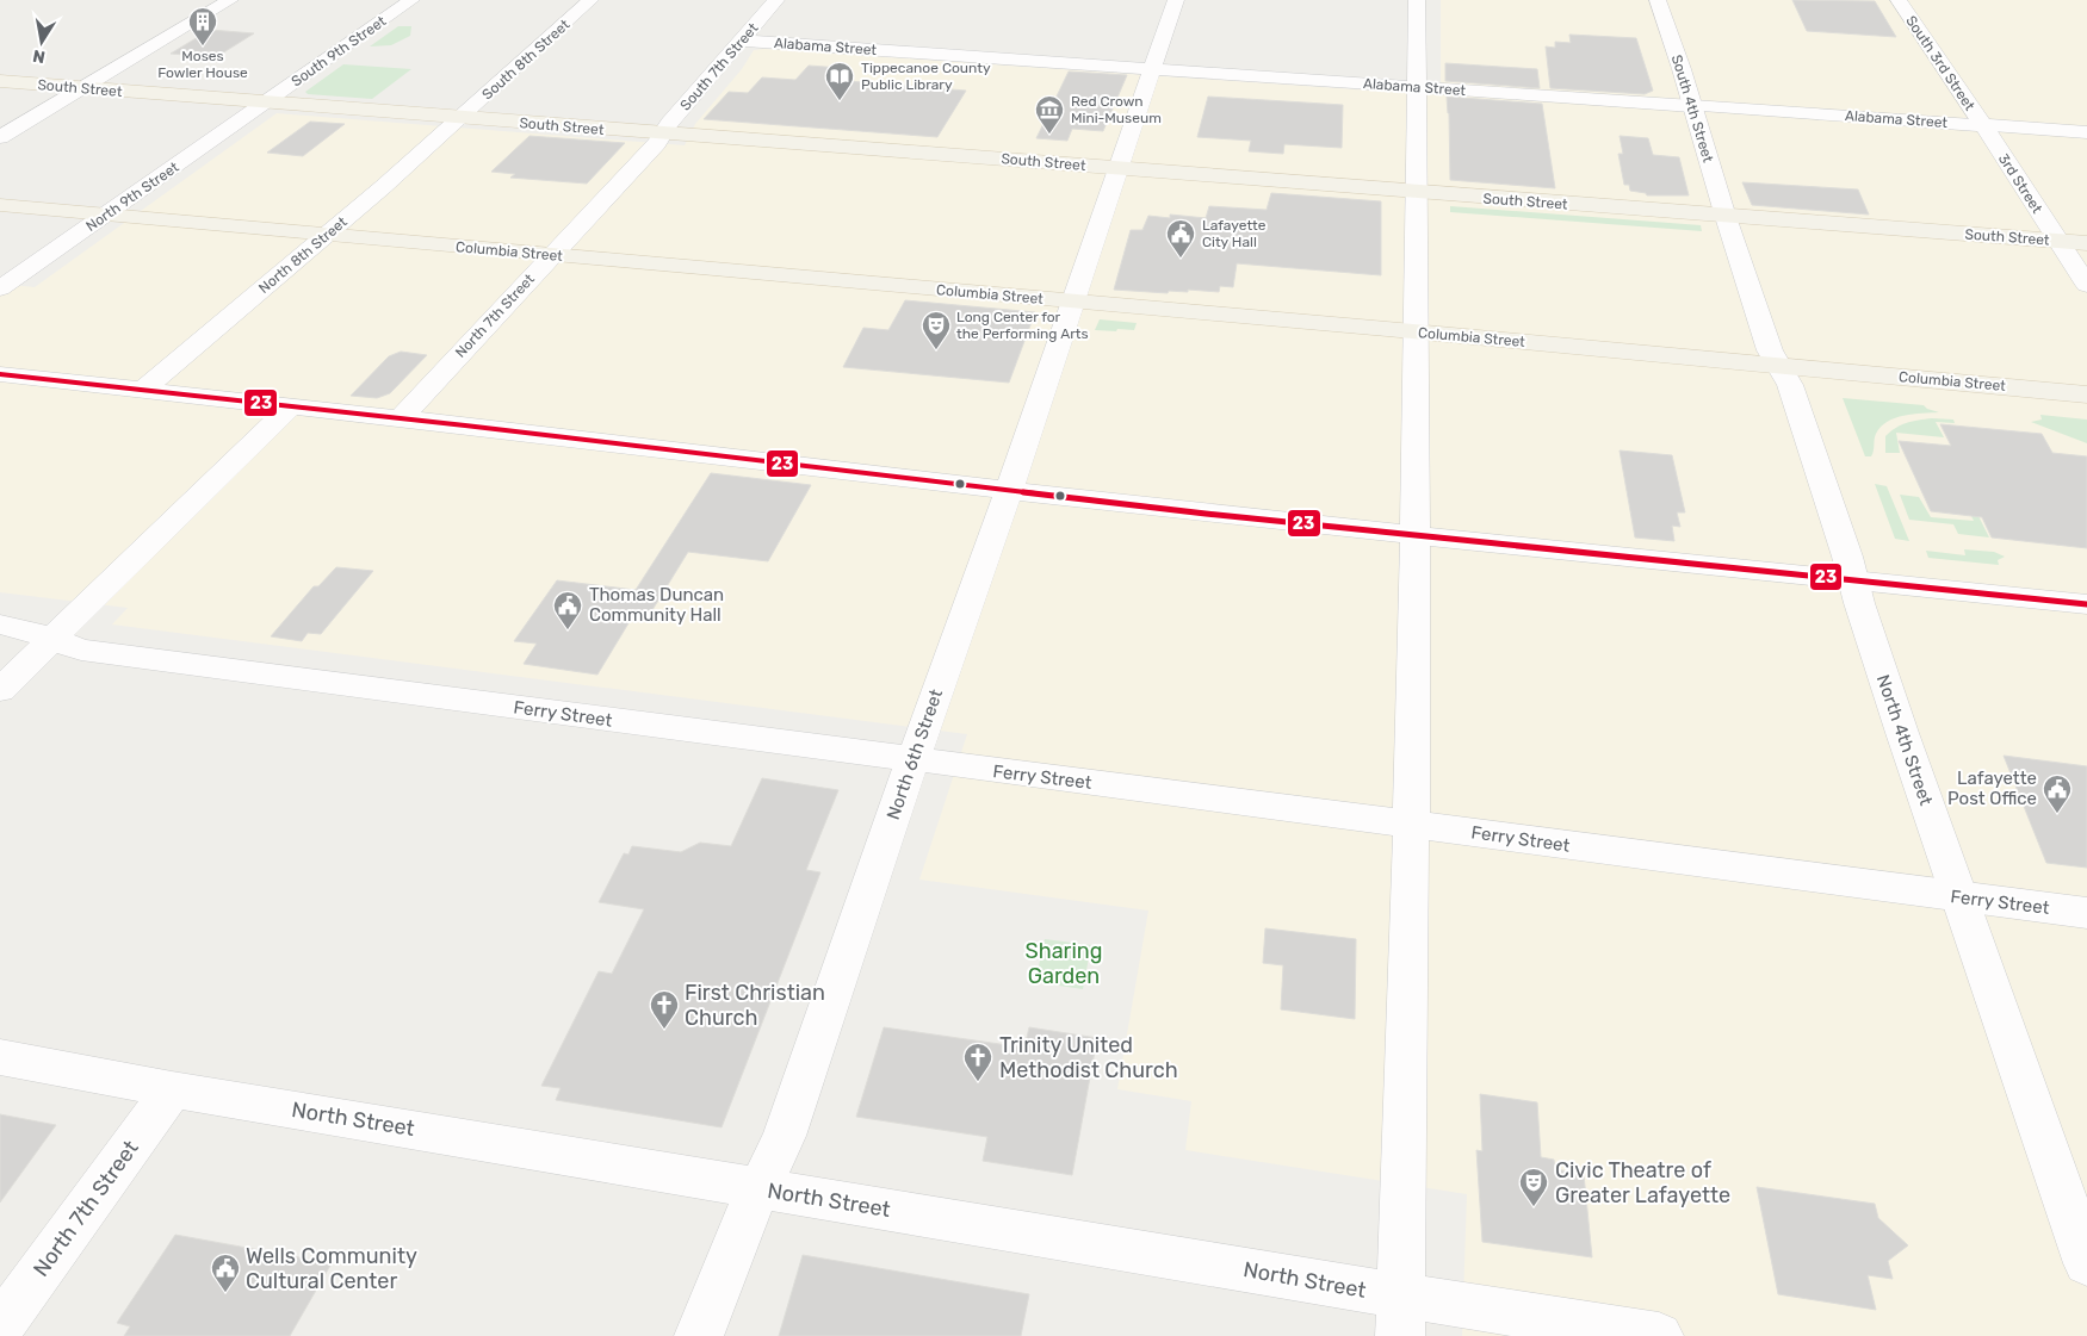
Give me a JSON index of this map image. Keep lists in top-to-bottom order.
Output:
{
  "streets": {
    "main road": ["South Street", "Columbia Street"],
    "street": [
      "Alabama Street",
      "South 9th Street",
      "South 8th Street",
      "South 3rd Street",
      "South 7th Street",
      "South 4th Street",
      "3rd Street",
      "North 9th Street",
      "North 8th Street",
      "North 7th Street",
      "Ferry Street",
      "North 4th Street",
      "North 6th Street",
      "North Street"
    ]
  },
  "crossings": [
    ["Alabama Street", "South 3rd Street"],
    ["Alabama Street", "South 7th Street"],
    ["Alabama Street", "South 4th Street"],
    ["Alabama Street", "3rd Street"],
    ["Alabama Street", "North 6th Street"],
    ["South 9th Street", "South Street"],
    ["South 9th Street", "North 9th Street"],
    ["South 8th Street", "South Street"],
    ["South 8th Street", "North 8th Street"],
    ["South 3rd Street", "3rd Street"],
    ["South 7th Street", "South Street"],
    ["South 7th Street", "North 7th Street"],
    ["South Street", "South 4th Street"],
    ["South Street", "3rd Street"],
    ["South Street", "North 9th Street"],
    ["South Street", "North 8th Street"],
    ["South Street", "North 7th Street"],
    ["South Street", "North 4th Street"],
    ["South Street", "North 6th Street"],
    ["South 4th Street", "North 4th Street"],
    ["North 9th Street", "Columbia Street"],
    ["Columbia Street", "North 8th Street"],
    ["Columbia Street", "North 7th Street"],
    ["Columbia Street", "North 4th Street"],
    ["Columbia Street", "North 6th Street"],
    ["North 7th Street", "North Street"],
    ["Ferry Street", "North 4th Street"],
    ["Ferry Street", "North 6th Street"],
    ["North 6th Street", "North Street"]
  ],
  "parks": ["Sharing Garden"],
  "places": {
    "building": ["Moses Fowler House"],
    "library": ["Tippecanoe County Public Library"],
    "museum": ["Red Crown Mini-Museum"],
    "public building": [
      "Lafayette City Hall",
      "Thomas Duncan Community Hall",
      "Lafayette Post Office",
      "Wells Community Cultural Center"
    ],
    "theatre": ["Long Center for the Performing Arts", "Civic Theatre of Greater Lafayette"],
    "church": ["First Christian Church", "Trinity United Methodist Church"]
  },
  "lines": ["transit line 23"],
  "north": "bottom"
}
